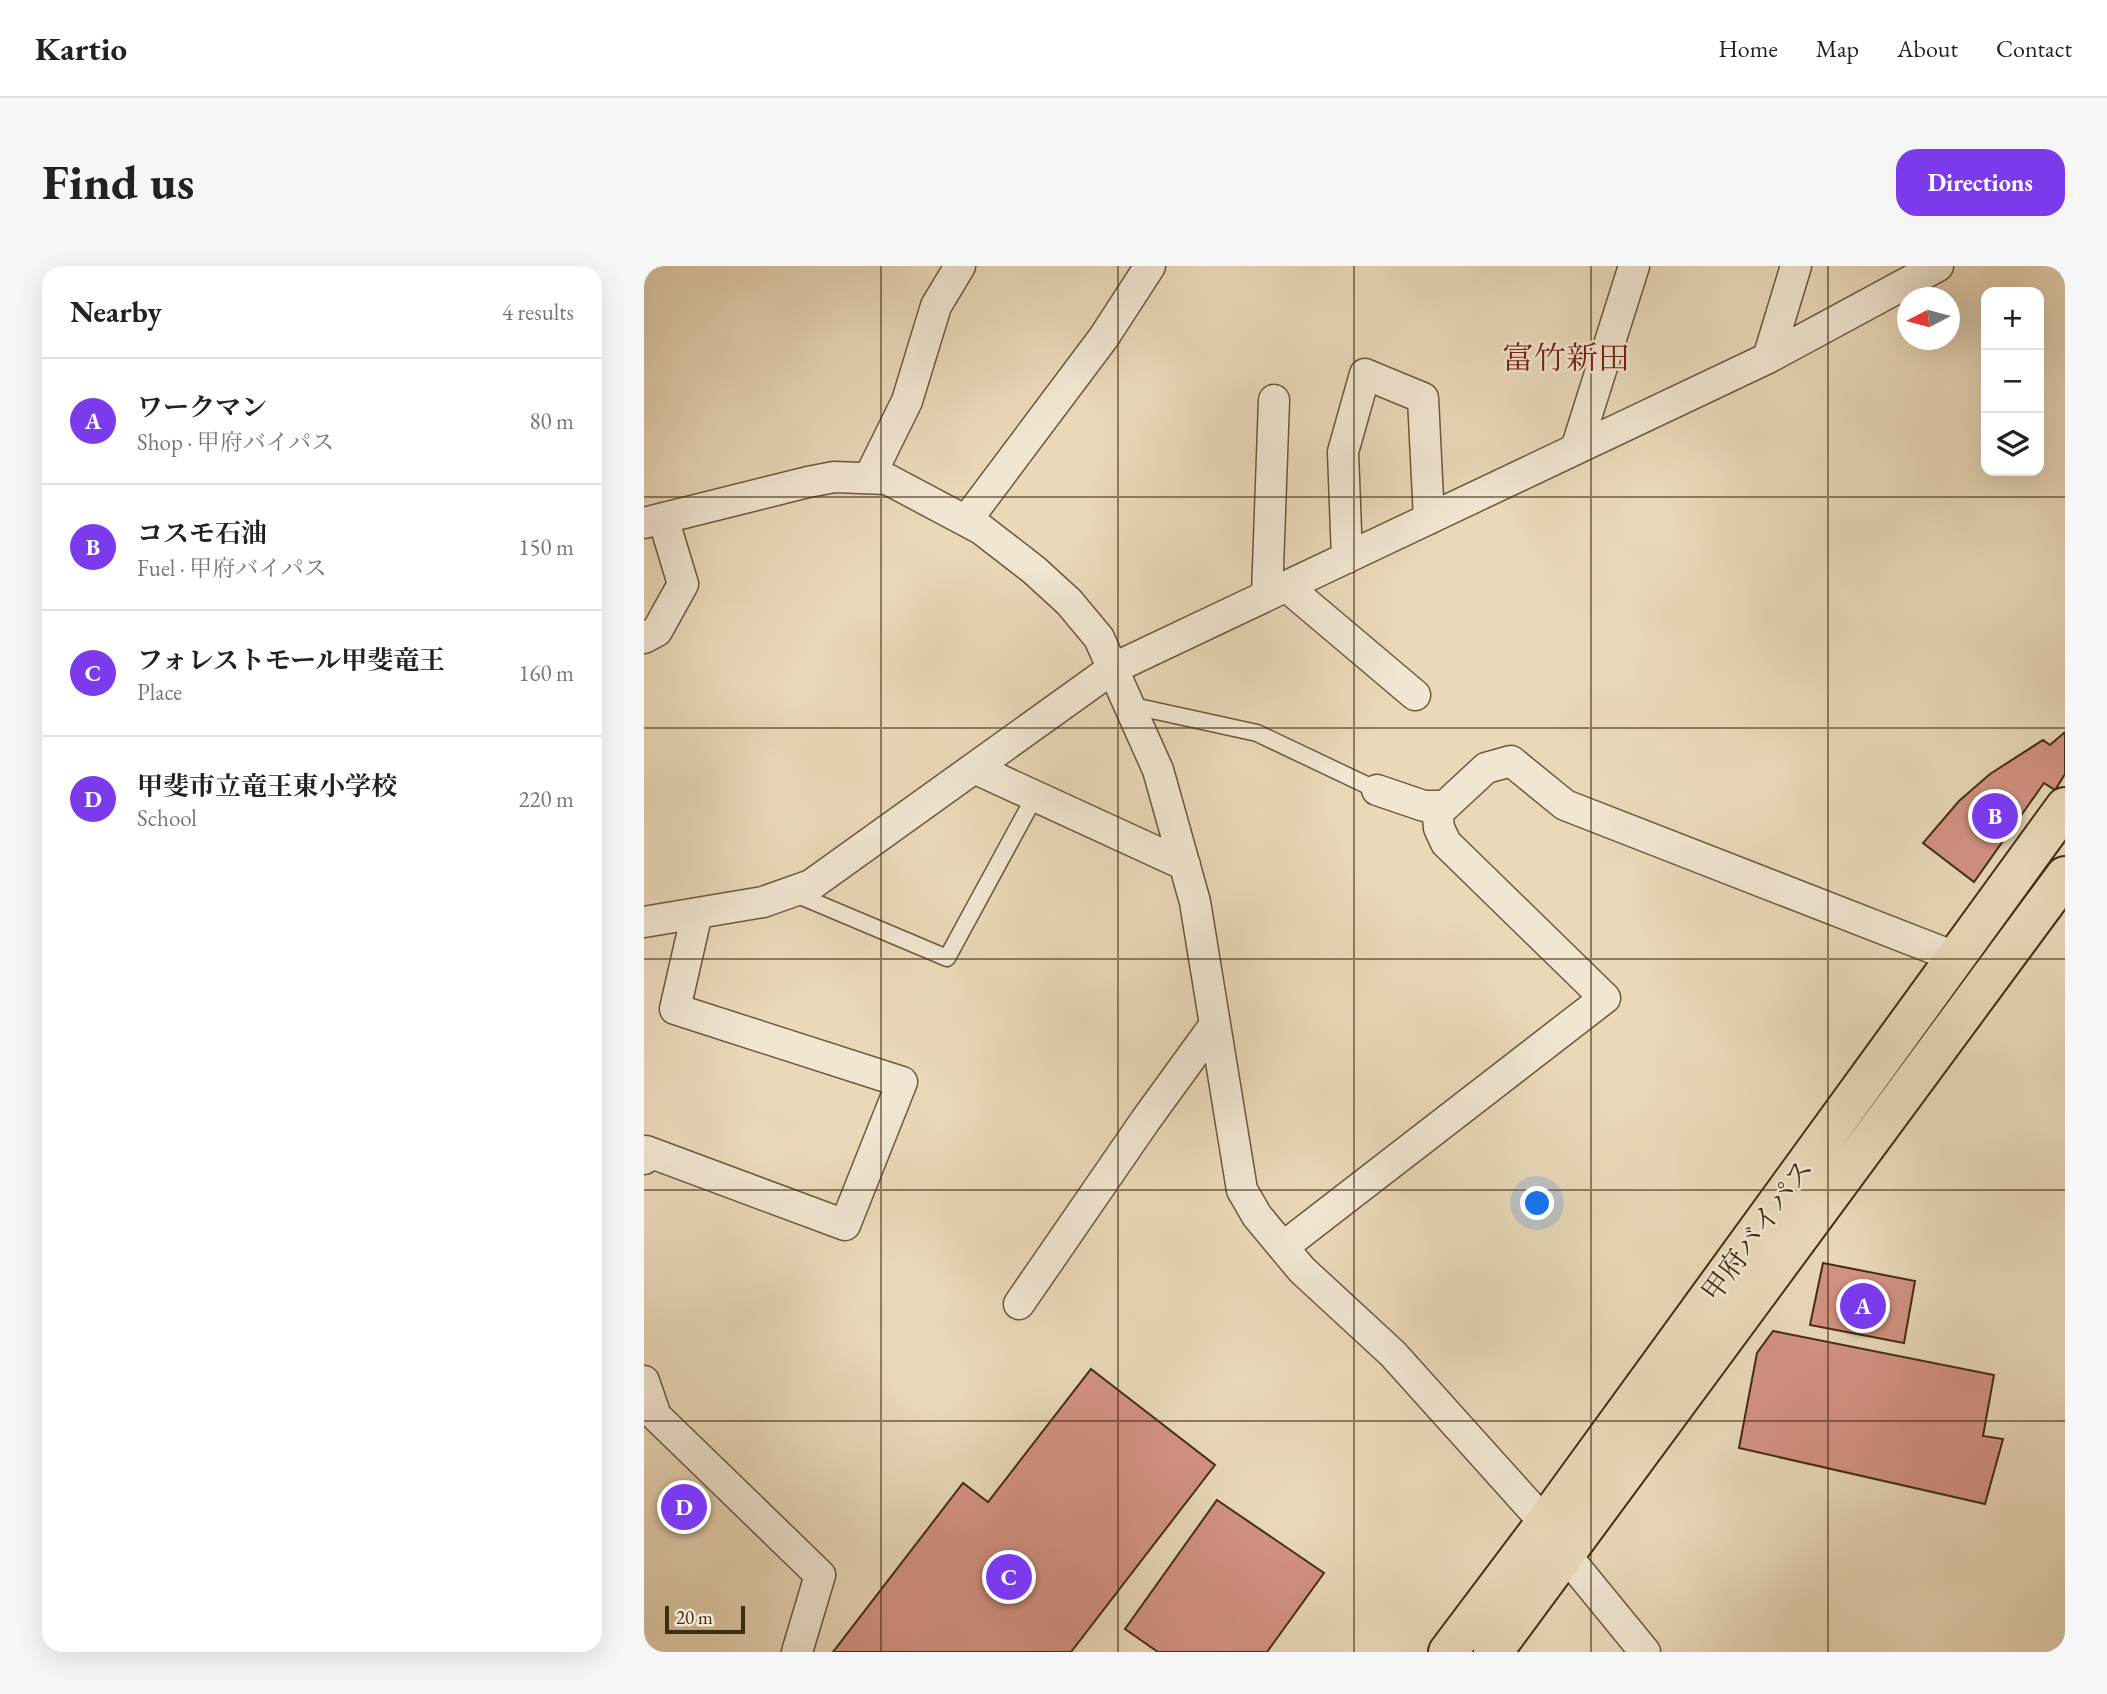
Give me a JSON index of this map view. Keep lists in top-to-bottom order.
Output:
{
  "streets": {
    "highway": ["甲府バイパス"]
  },
  "districts": ["富竹新田"],
  "scale_bar": "20 m",
  "north": "left",
  "page": {
    "header": "Kartio",
    "nav": [
      "Home",
      "Map",
      "About",
      "Contact"
    ],
    "buttons": "Directions",
    "title": "Find us",
    "heading": ["Nearby", "4 results"],
    "map_buttons": ["+", "−"],
    "list": [
      {
        "mark": "A",
        "name": "ワークマン",
        "note": "Shop · 甲府バイパス",
        "value": "80 m"
      },
      {
        "mark": "B",
        "name": "コスモ石油",
        "note": "Fuel · 甲府バイパス",
        "value": "150 m"
      },
      {
        "mark": "C",
        "name": "フォレストモール甲斐竜王",
        "note": "Place",
        "value": "160 m"
      },
      {
        "mark": "D",
        "name": "甲斐市立竜王東小学校",
        "note": "School",
        "value": "220 m"
      }
    ],
    "pins": [
      "B",
      "A",
      "D",
      "C"
    ],
    "scale": "20 m"
  }
}
